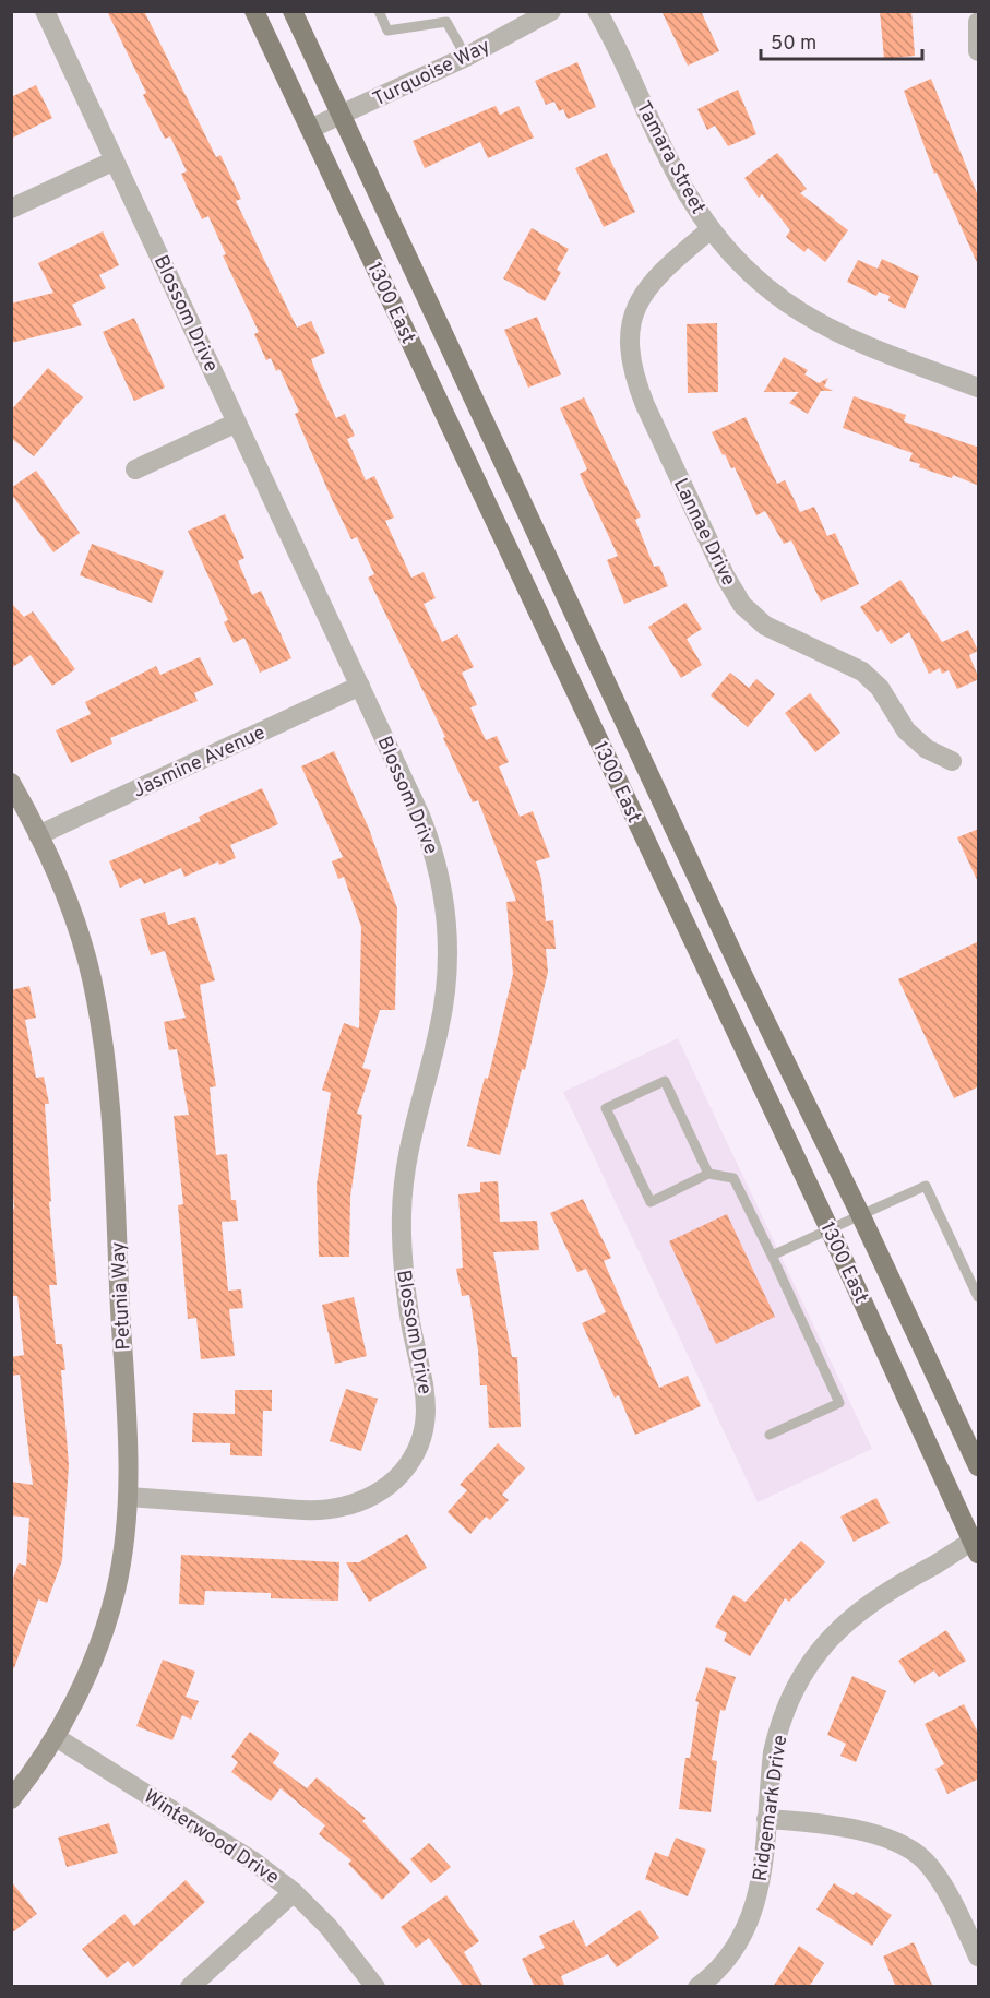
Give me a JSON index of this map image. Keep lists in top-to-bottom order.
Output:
{
  "streets": {
    "main road": ["1300 East"],
    "street": [
      "Turquoise Way",
      "Tamara Street",
      "Blossom Drive",
      "Lannae Drive",
      "Jasmine Avenue",
      "Petunia Way",
      "Ridgemark Drive",
      "Winterwood Drive"
    ]
  },
  "crossings": [
    ["Turquoise Way", "1300 East"],
    ["Tamara Street", "Lannae Drive"],
    ["1300 East", "Ridgemark Drive"],
    ["Blossom Drive", "Jasmine Avenue"],
    ["Blossom Drive", "Petunia Way"],
    ["Jasmine Avenue", "Petunia Way"],
    ["Petunia Way", "Winterwood Drive"]
  ],
  "scale_bar": "50 m"
}
